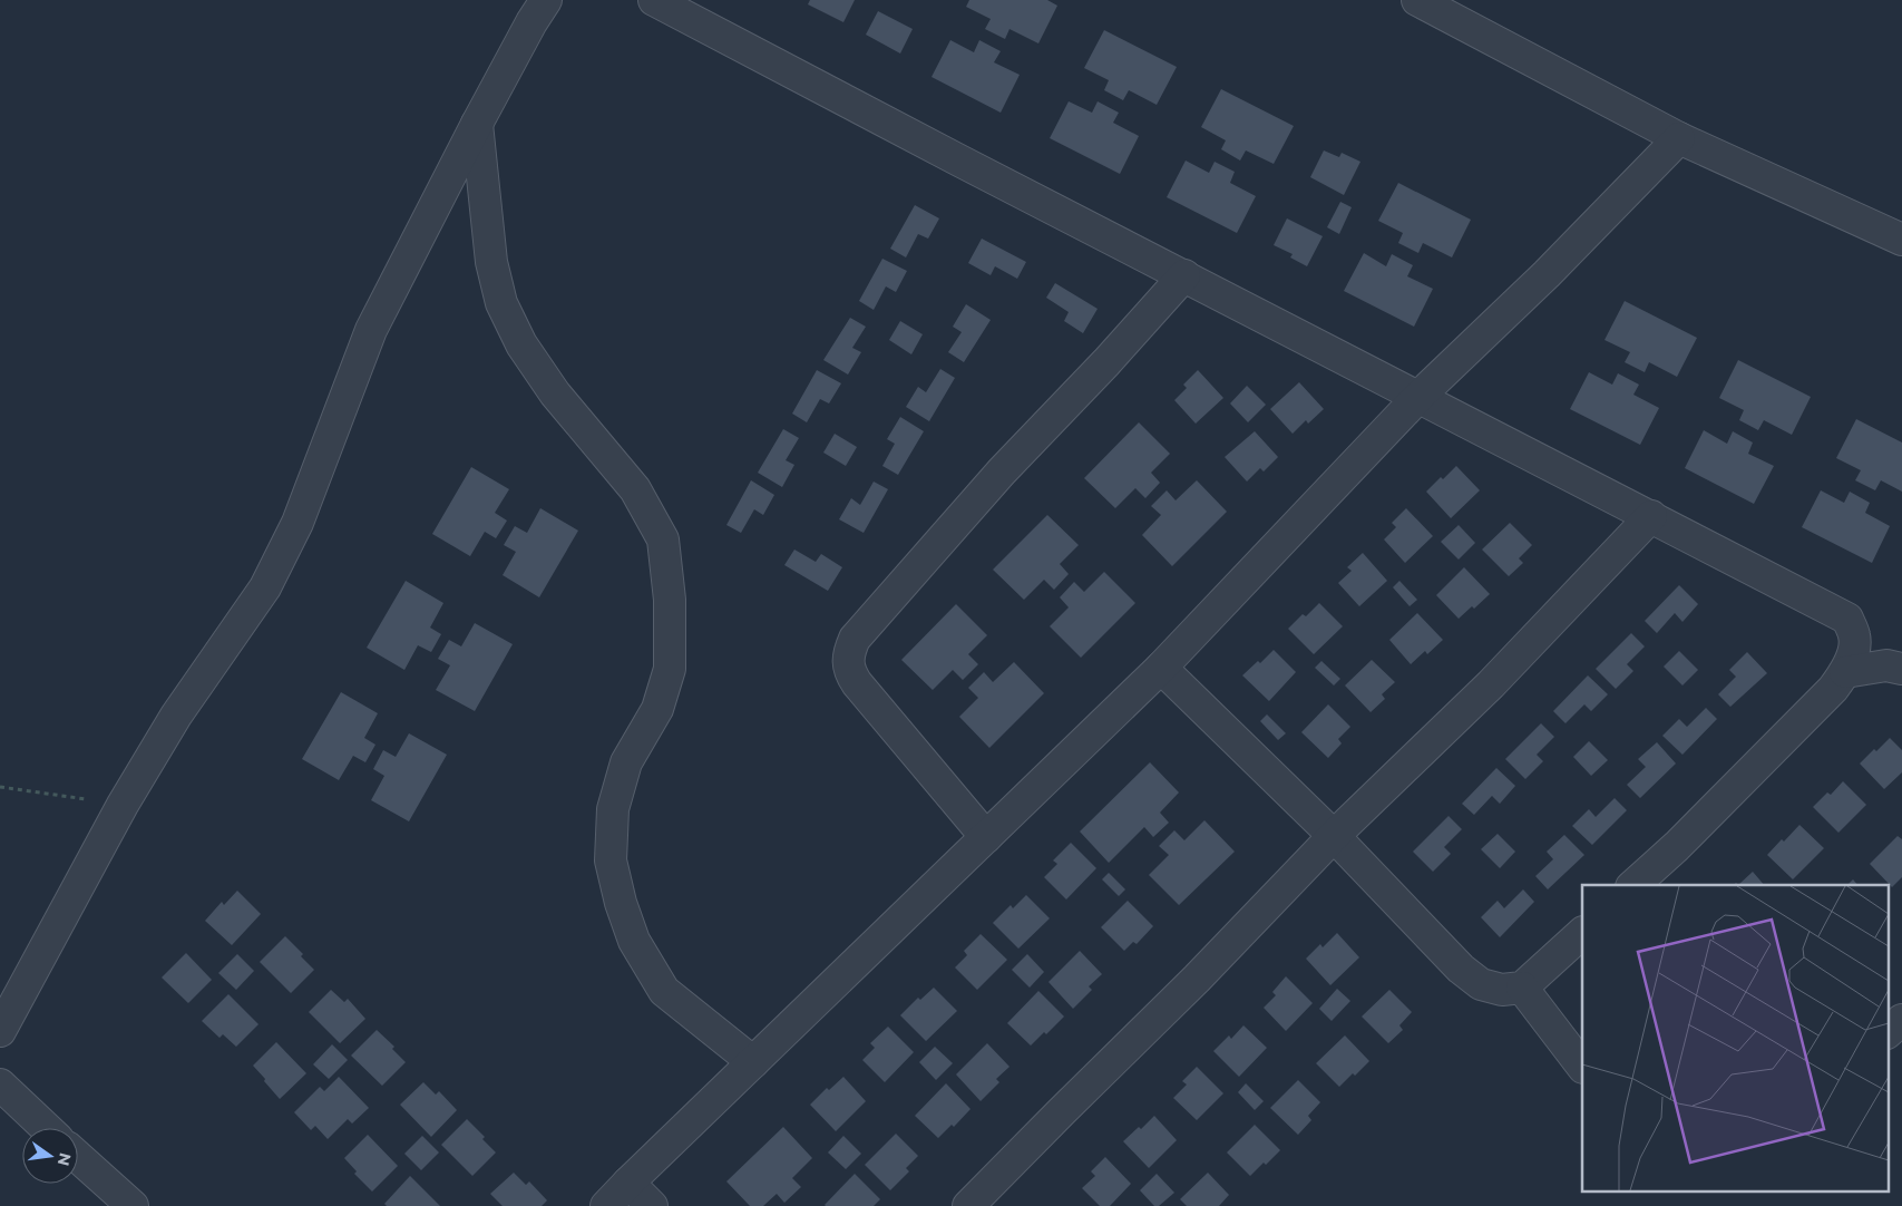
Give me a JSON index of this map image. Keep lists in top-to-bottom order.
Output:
{
  "north": "right"
}
